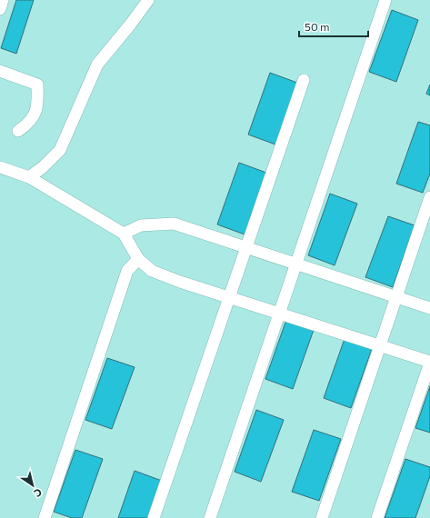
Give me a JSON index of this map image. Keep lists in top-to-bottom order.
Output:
{
  "scale_bar": "50 m",
  "north": "bottom right"
}
